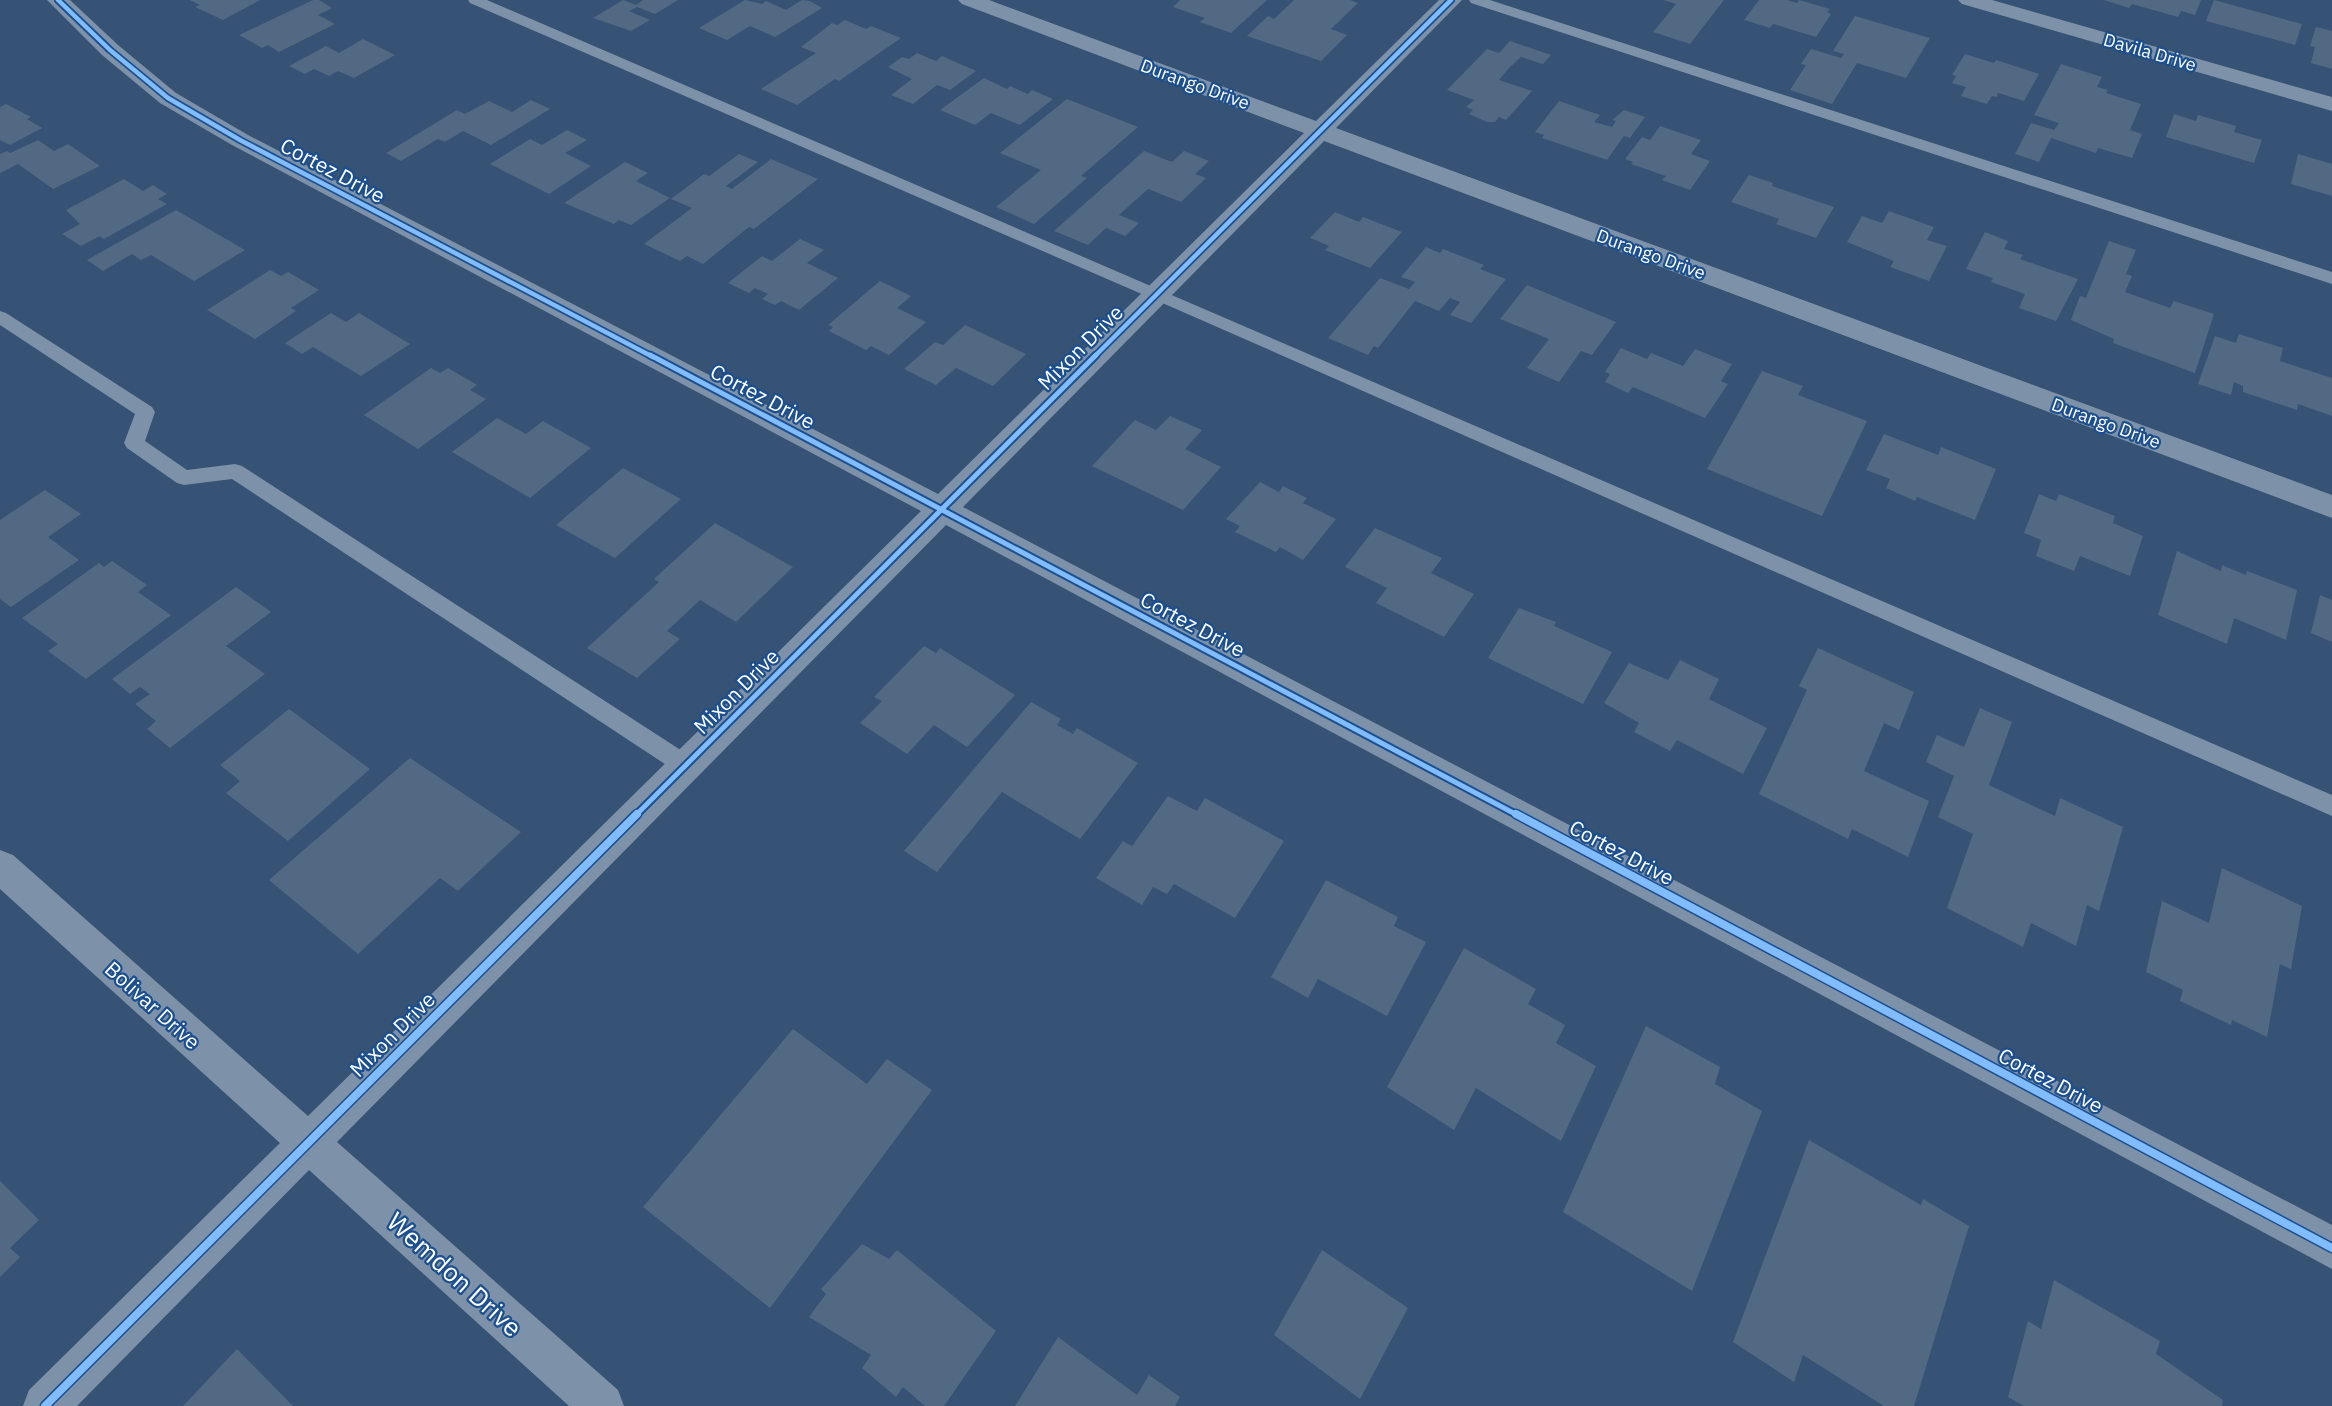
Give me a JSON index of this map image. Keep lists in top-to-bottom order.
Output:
{
  "streets": {
    "street": [
      "Davila Drive",
      "Durango Drive",
      "Cortez Drive",
      "Mixon Drive",
      "Bolivar Drive",
      "Wemdon Drive"
    ]
  },
  "crossings": [
    ["Durango Drive", "Mixon Drive"],
    ["Cortez Drive", "Mixon Drive"],
    ["Mixon Drive", "Bolivar Drive"],
    ["Mixon Drive", "Wemdon Drive"],
    ["Bolivar Drive", "Wemdon Drive"]
  ]
}
